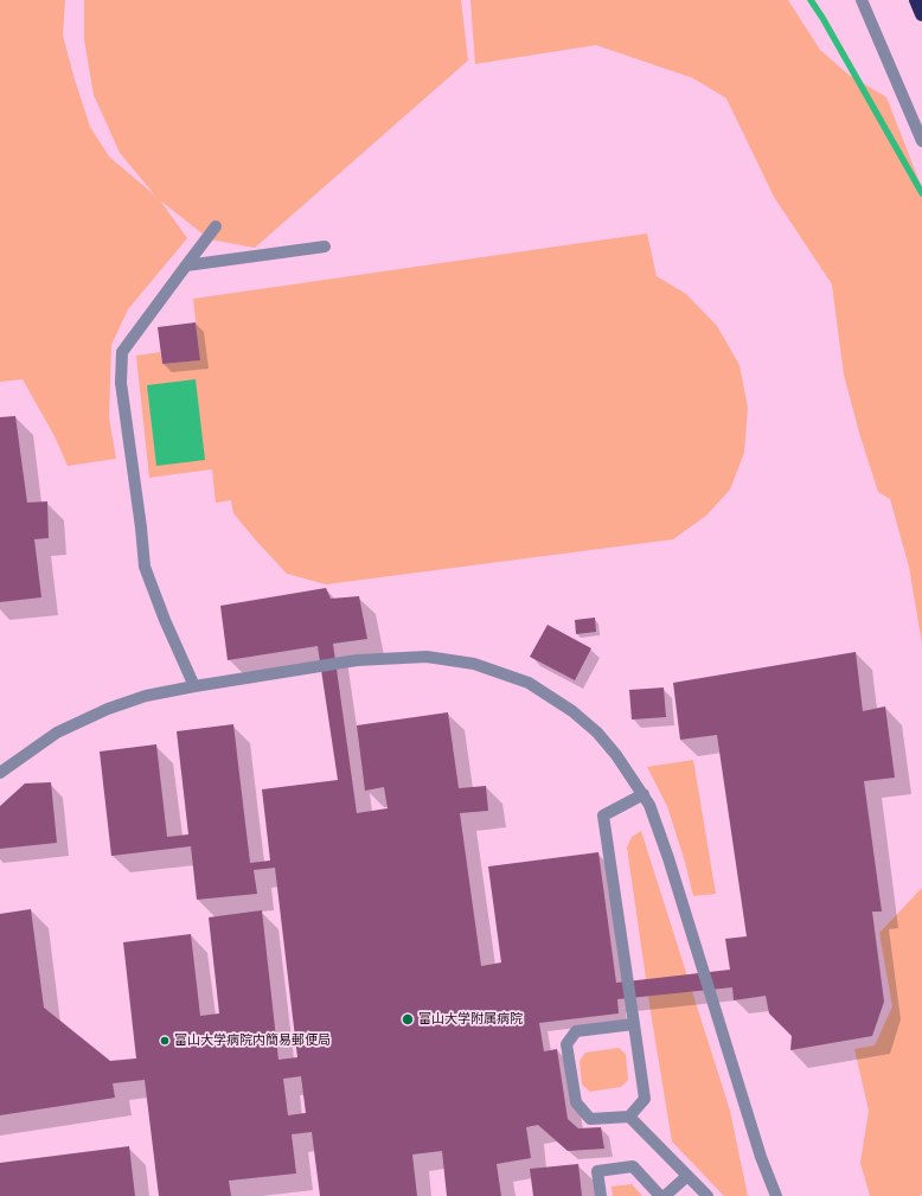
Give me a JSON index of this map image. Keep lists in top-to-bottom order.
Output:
{
  "places": ["富山大学附属病院", "富山大学病院内簡易郵便局"]
}
